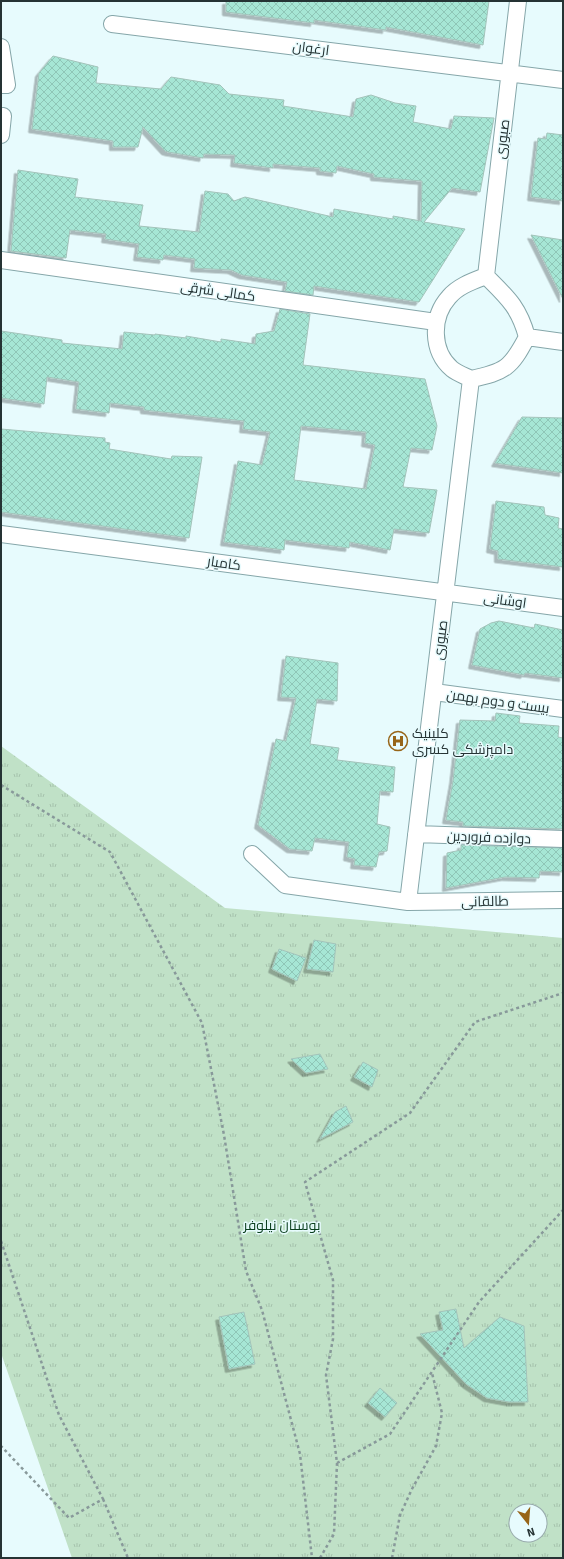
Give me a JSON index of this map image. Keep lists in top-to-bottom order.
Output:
{
  "streets": {
    "street": [
      "ارغوان",
      "صبوری",
      "کمالی شرقی",
      "کامیار",
      "اوشانی",
      "بیست و دوم بهمن",
      "دوازده فروردین",
      "طالقانی"
    ]
  },
  "crossings": [
    ["ارغوان", "صبوری"],
    ["صبوری", "کمالی شرقی"],
    ["صبوری", "کامیار"],
    ["صبوری", "اوشانی"],
    ["صبوری", "بیست و دوم بهمن"],
    ["صبوری", "دوازده فروردین"],
    ["صبوری", "طالقانی"],
    ["کامیار", "اوشانی"]
  ],
  "parks": ["بوستان نیلوفر"],
  "places": {
    "hospital": ["کلینیک دامپزشکی کسری"]
  },
  "north": "bottom"
}
